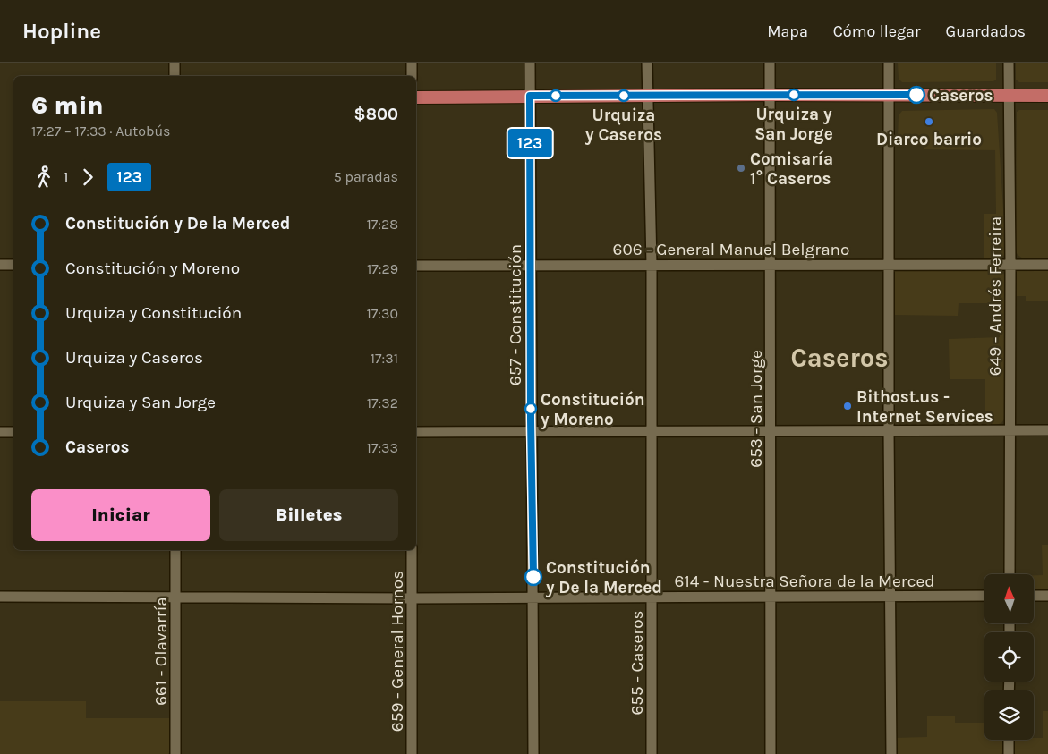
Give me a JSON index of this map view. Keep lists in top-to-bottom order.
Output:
{
  "streets": {
    "street": [
      "606 - General Manuel Belgrano",
      "649 - Andrés Ferreira",
      "657 - Constitución",
      "653 - San Jorge",
      "614 - Nuestra Señora de la Merced",
      "661 - Olavarría",
      "659 - General Hornos",
      "655 - Caseros"
    ]
  },
  "crossings": [
    ["606 - General Manuel Belgrano", "649 - Andrés Ferreira"],
    ["606 - General Manuel Belgrano", "657 - Constitución"],
    ["606 - General Manuel Belgrano", "653 - San Jorge"],
    ["606 - General Manuel Belgrano", "655 - Caseros"],
    ["657 - Constitución", "614 - Nuestra Señora de la Merced"],
    ["653 - San Jorge", "614 - Nuestra Señora de la Merced"],
    ["614 - Nuestra Señora de la Merced", "661 - Olavarría"],
    ["614 - Nuestra Señora de la Merced", "659 - General Hornos"],
    ["614 - Nuestra Señora de la Merced", "655 - Caseros"]
  ],
  "districts": ["Caseros"],
  "places": [
    "Urquiza y San Jorge",
    "Caseros",
    "Urquiza y Caseros",
    "Diarco barrio",
    "Comisaría 1° Caseros",
    "Bithost.us - Internet Services",
    "Constitución y Moreno",
    "Constitución y De la Merced"
  ],
  "lines": ["bus line 123"],
  "north": "top",
  "page": {
    "header": "Hopline",
    "nav": ["Mapa", "Cómo llegar", "Guardados"],
    "on_map": "123",
    "heading": ["6 min", "17:27 – 17:33 · Autobús", "$800"],
    "legs": ["1", "123", "5 paradas"],
    "list": [
      {
        "name": "Constitución y De la Merced",
        "value": "17:28"
      },
      {
        "name": "Constitución y Moreno",
        "value": "17:29"
      },
      {
        "name": "Urquiza y Constitución",
        "value": "17:30"
      },
      {
        "name": "Urquiza y Caseros",
        "value": "17:31"
      },
      {
        "name": "Urquiza y San Jorge",
        "value": "17:32"
      },
      {
        "name": "Caseros",
        "value": "17:33"
      }
    ],
    "buttons": ["Iniciar", "Billetes"]
  }
}
